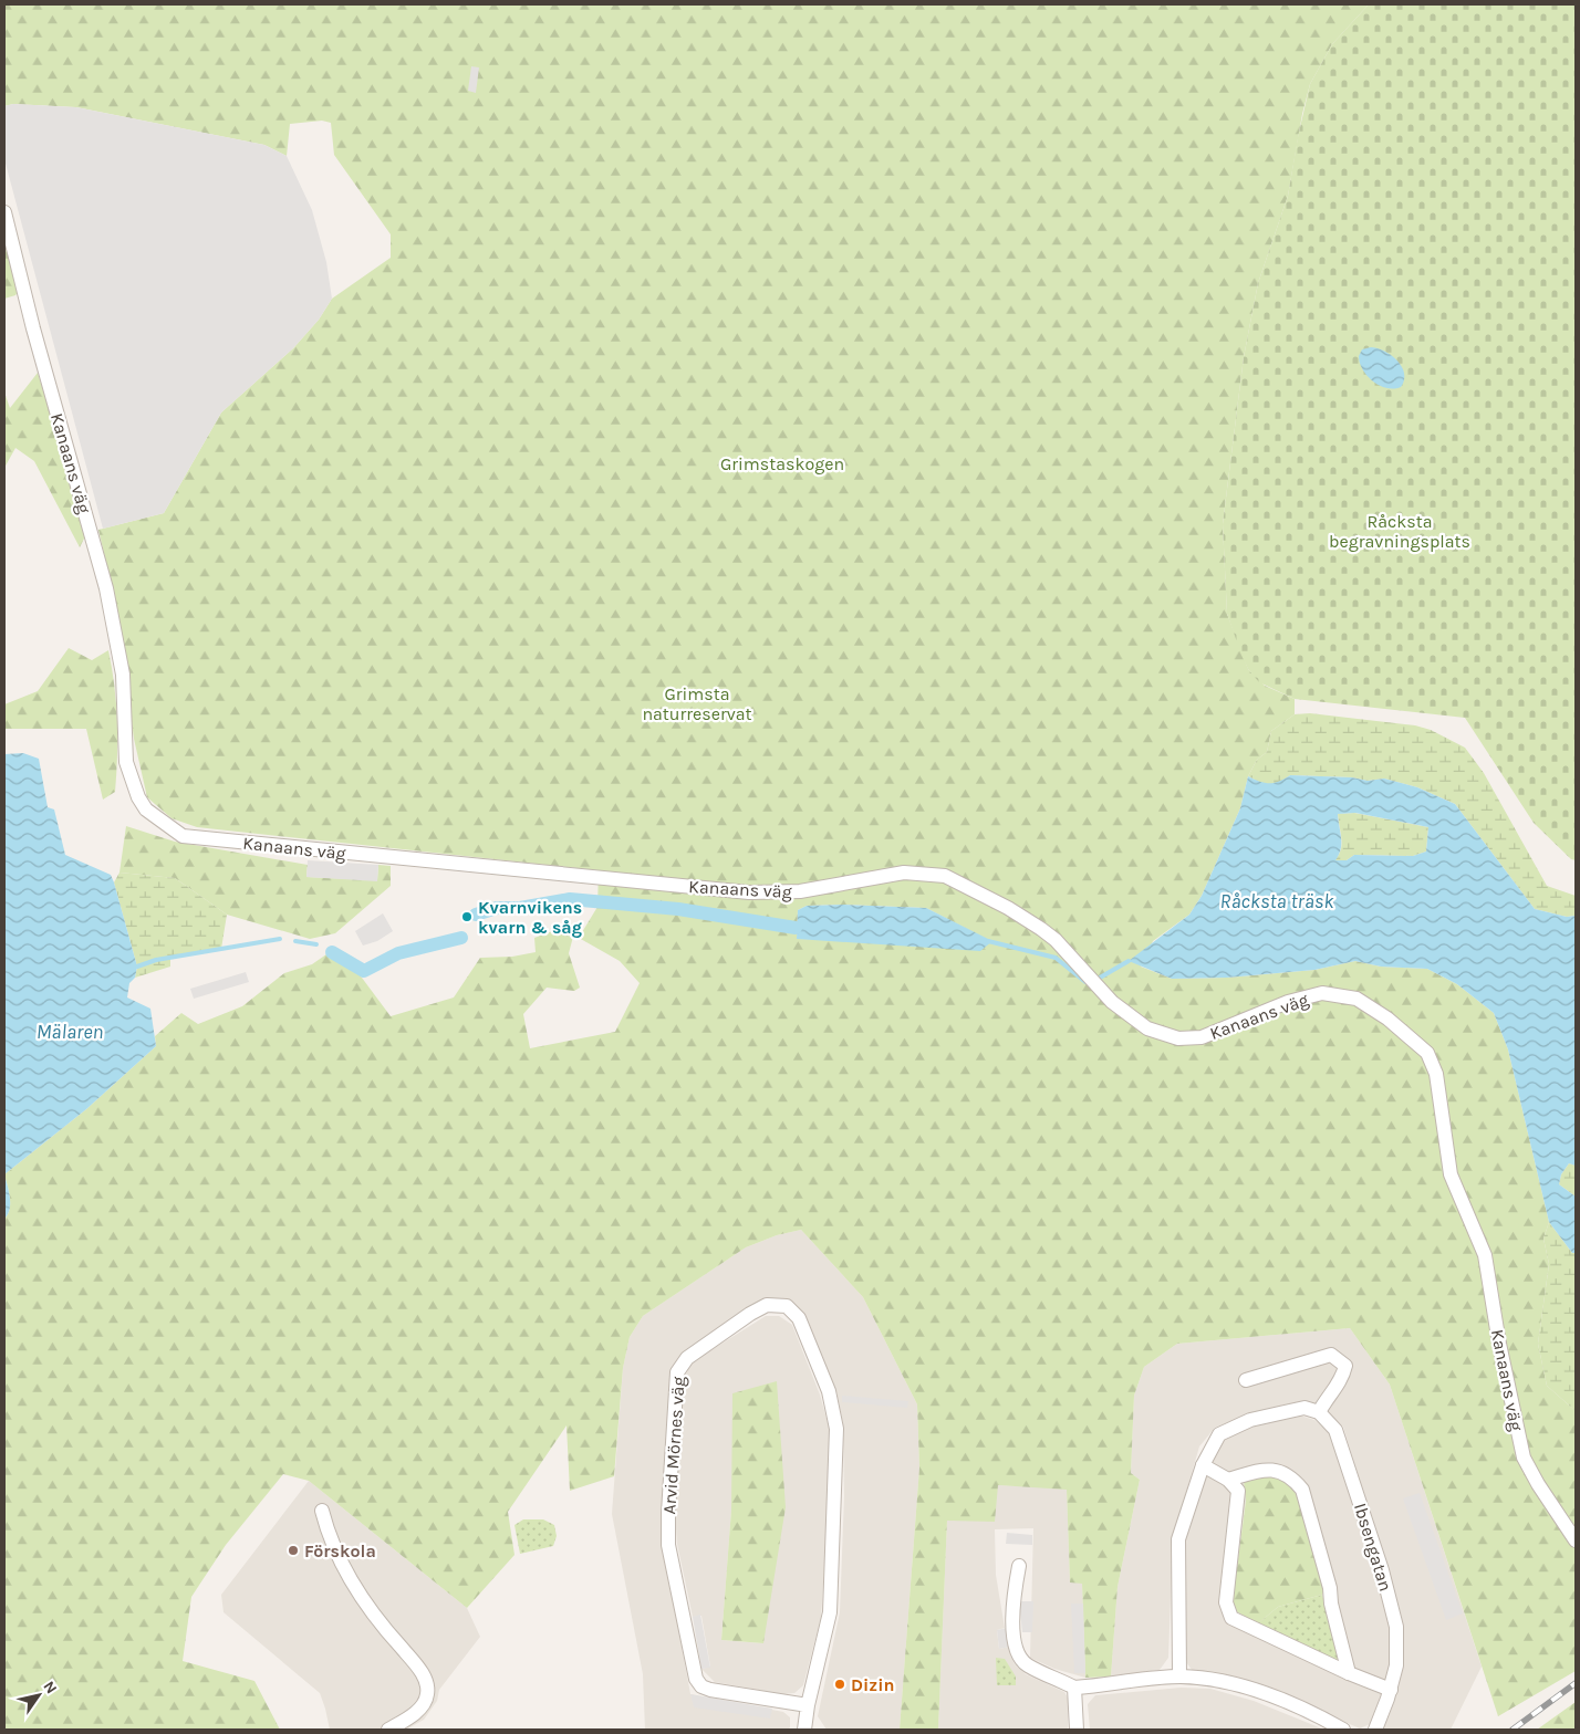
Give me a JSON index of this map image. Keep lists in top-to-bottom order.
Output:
{
  "streets": {
    "street": ["Kanaans väg", "Arvid Mörnes väg", "Ibsengatan"]
  },
  "water": ["Råcksta träsk", "Mälaren"],
  "parks": ["Grimstaskogen", "Råcksta begravningsplats", "Grimsta naturreservat"],
  "places": ["Kvarnvikens kvarn & såg", "Förskola", "Dizin"],
  "north": "top right"
}
